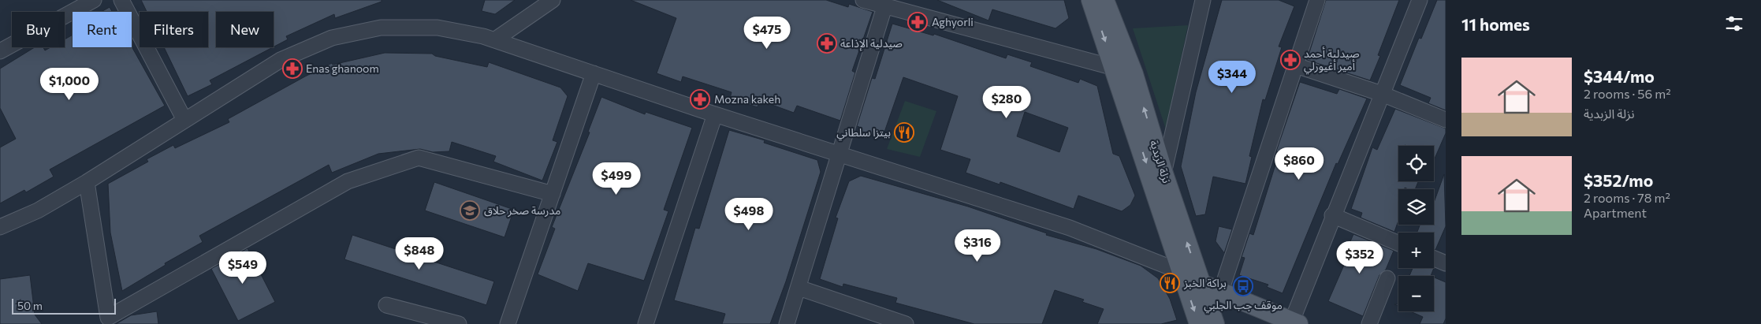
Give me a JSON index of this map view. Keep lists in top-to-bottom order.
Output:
{
  "streets": {
    "main road": ["نزلة الزبدية"]
  },
  "places": {
    "pharmacy": [
      "Aghyorli",
      "صيدلية الإذاعة",
      "صيدلية أحمد أمير أغيورلي",
      "Enas ghanoom",
      "Mozna kakeh"
    ],
    "restaurant": ["بيتزا سلطاني", "براكة الخبز"],
    "school or university": ["مدرسة صخر حلاق"],
    "bus stop": ["موقف جب الجلبي"]
  },
  "scale_bar": "50 m",
  "page": {
    "heading": "11 homes",
    "chip": [
      "Buy",
      "Rent",
      "Filters",
      "New"
    ],
    "price": [
      "$475",
      "$344",
      "$1,000",
      "$280",
      "$860",
      "$499",
      "$498",
      "$316",
      "$848",
      "$352",
      "$549"
    ],
    "list": [
      {
        "name": "$344/mo",
        "note": "2 rooms · 56 m² · نزلة الزبدية"
      },
      {
        "name": "$352/mo",
        "note": "2 rooms · 78 m² · Apartment"
      }
    ],
    "map_buttons": ["+", "−"],
    "scale": "50 m"
  }
}
